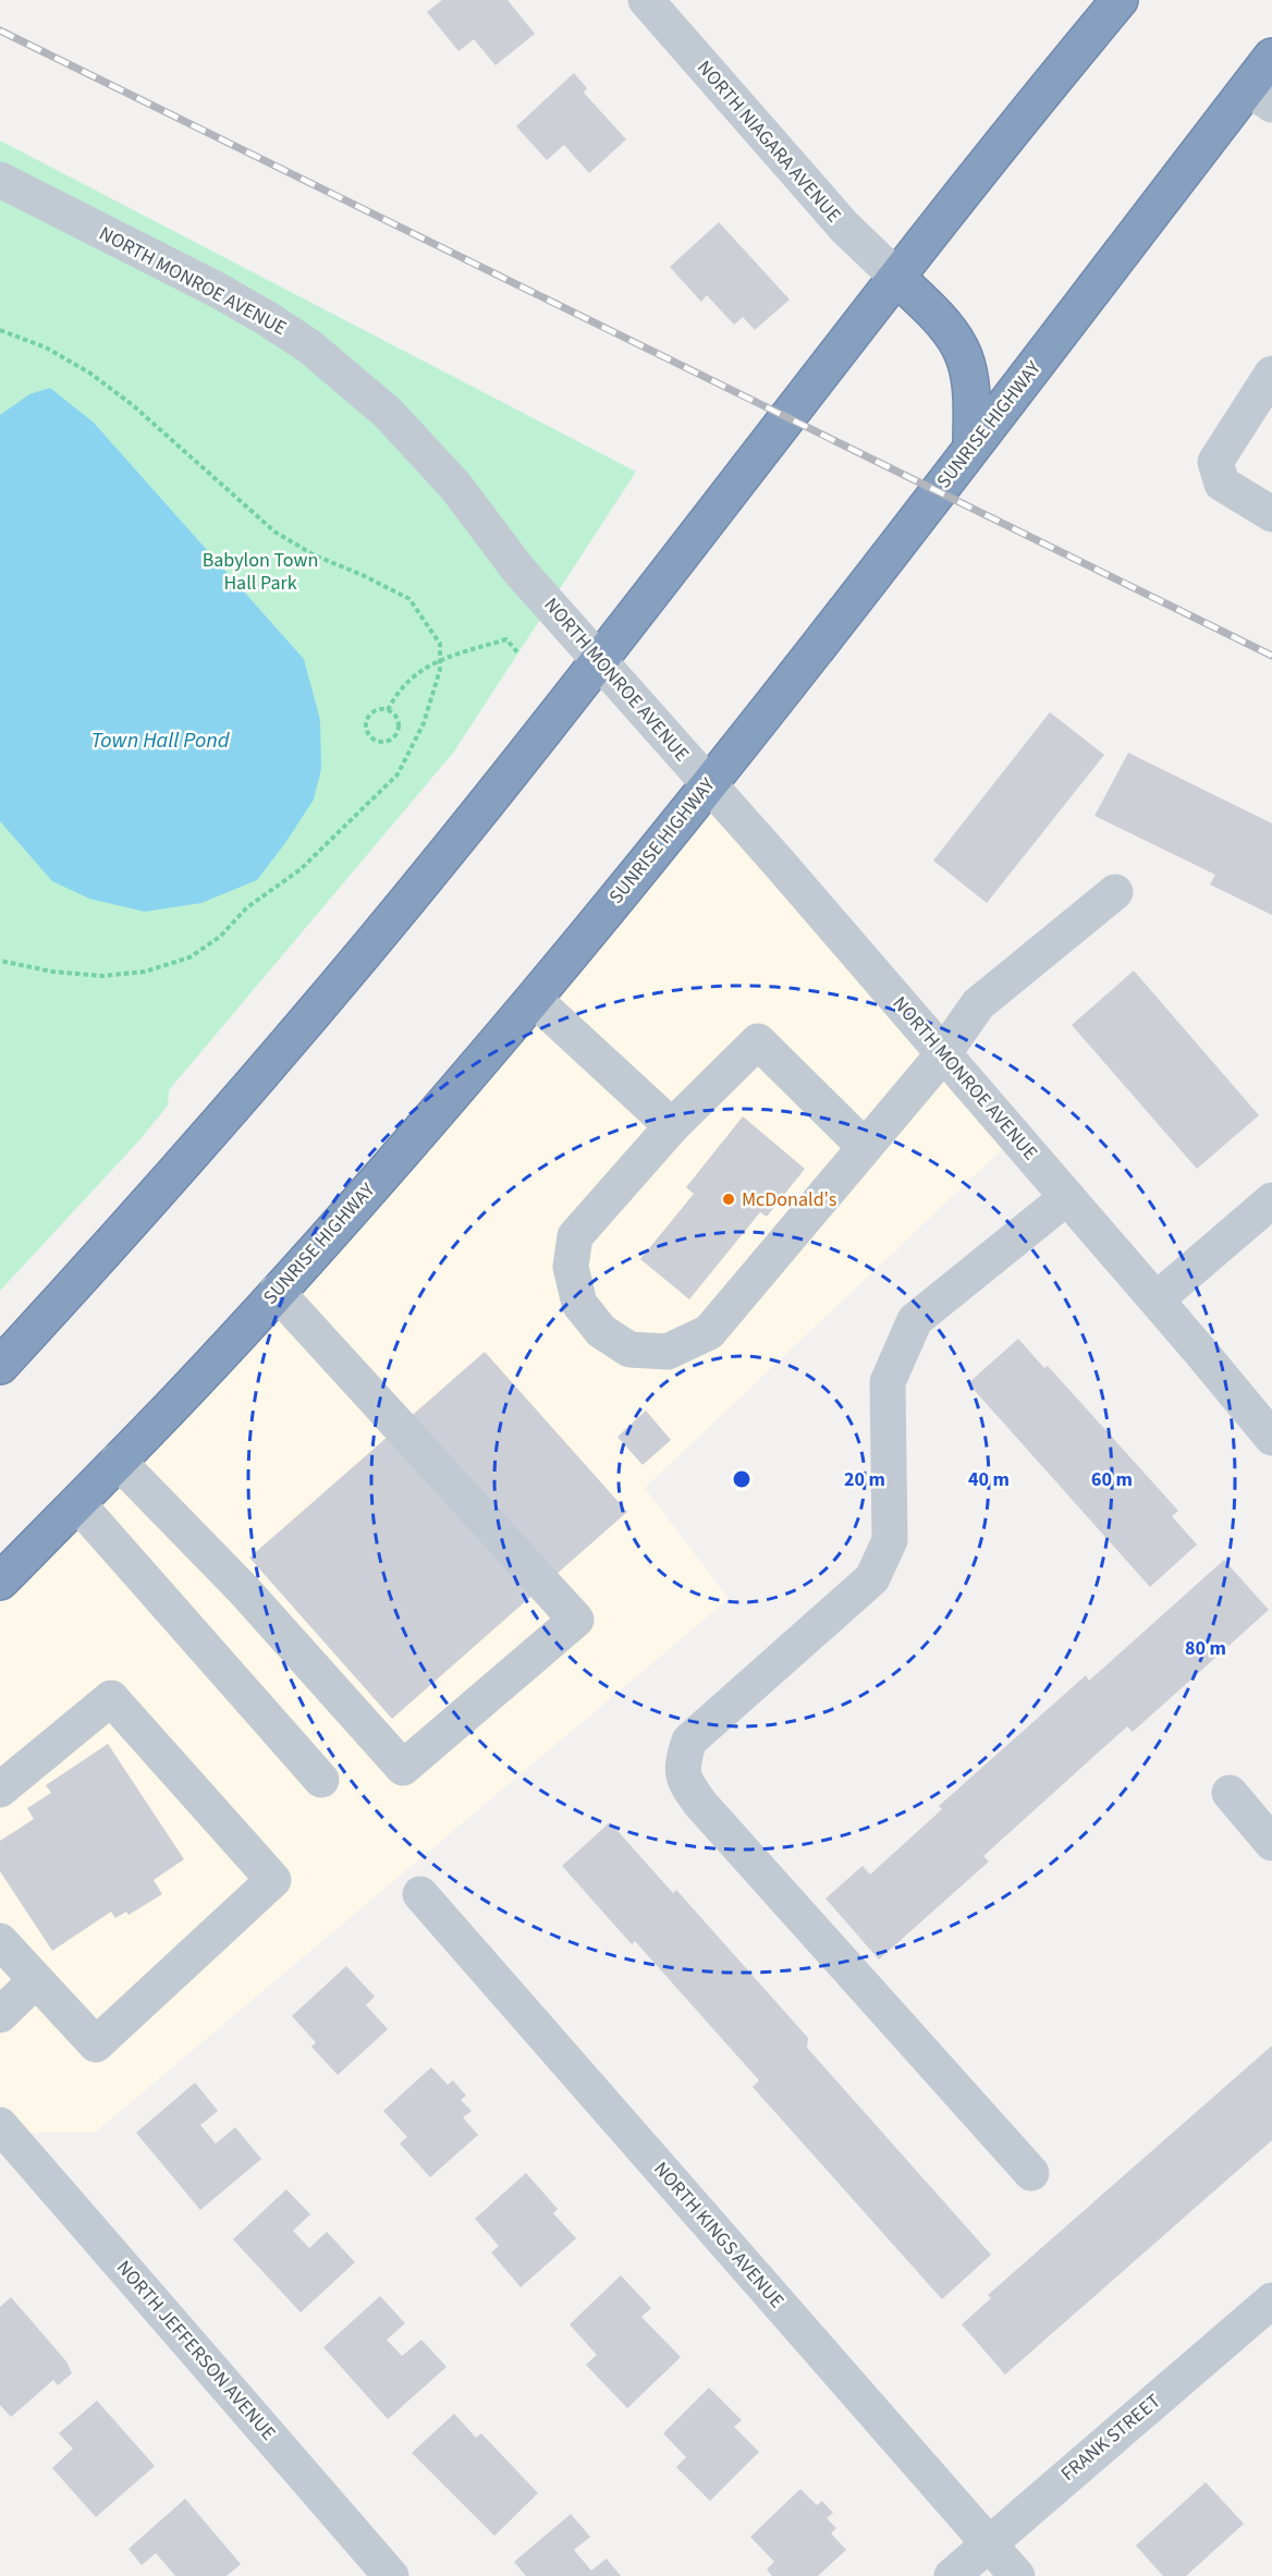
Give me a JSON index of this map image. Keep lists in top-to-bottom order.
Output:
{
  "streets": {
    "highway": ["SUNRISE HIGHWAY"],
    "street": [
      "NORTH NIAGARA AVENUE",
      "NORTH MONROE AVENUE",
      "NORTH KINGS AVENUE",
      "NORTH JEFFERSON AVENUE",
      "FRANK STREET"
    ]
  },
  "crossings": [
    ["NORTH MONROE AVENUE", "SUNRISE HIGHWAY"],
    ["NORTH KINGS AVENUE", "FRANK STREET"]
  ],
  "water": ["Town Hall Pond"],
  "parks": ["Babylon Town Hall Park"],
  "places": ["McDonald's"],
  "rings": [
    "20 m",
    "40 m",
    "60 m",
    "80 m"
  ]
}
